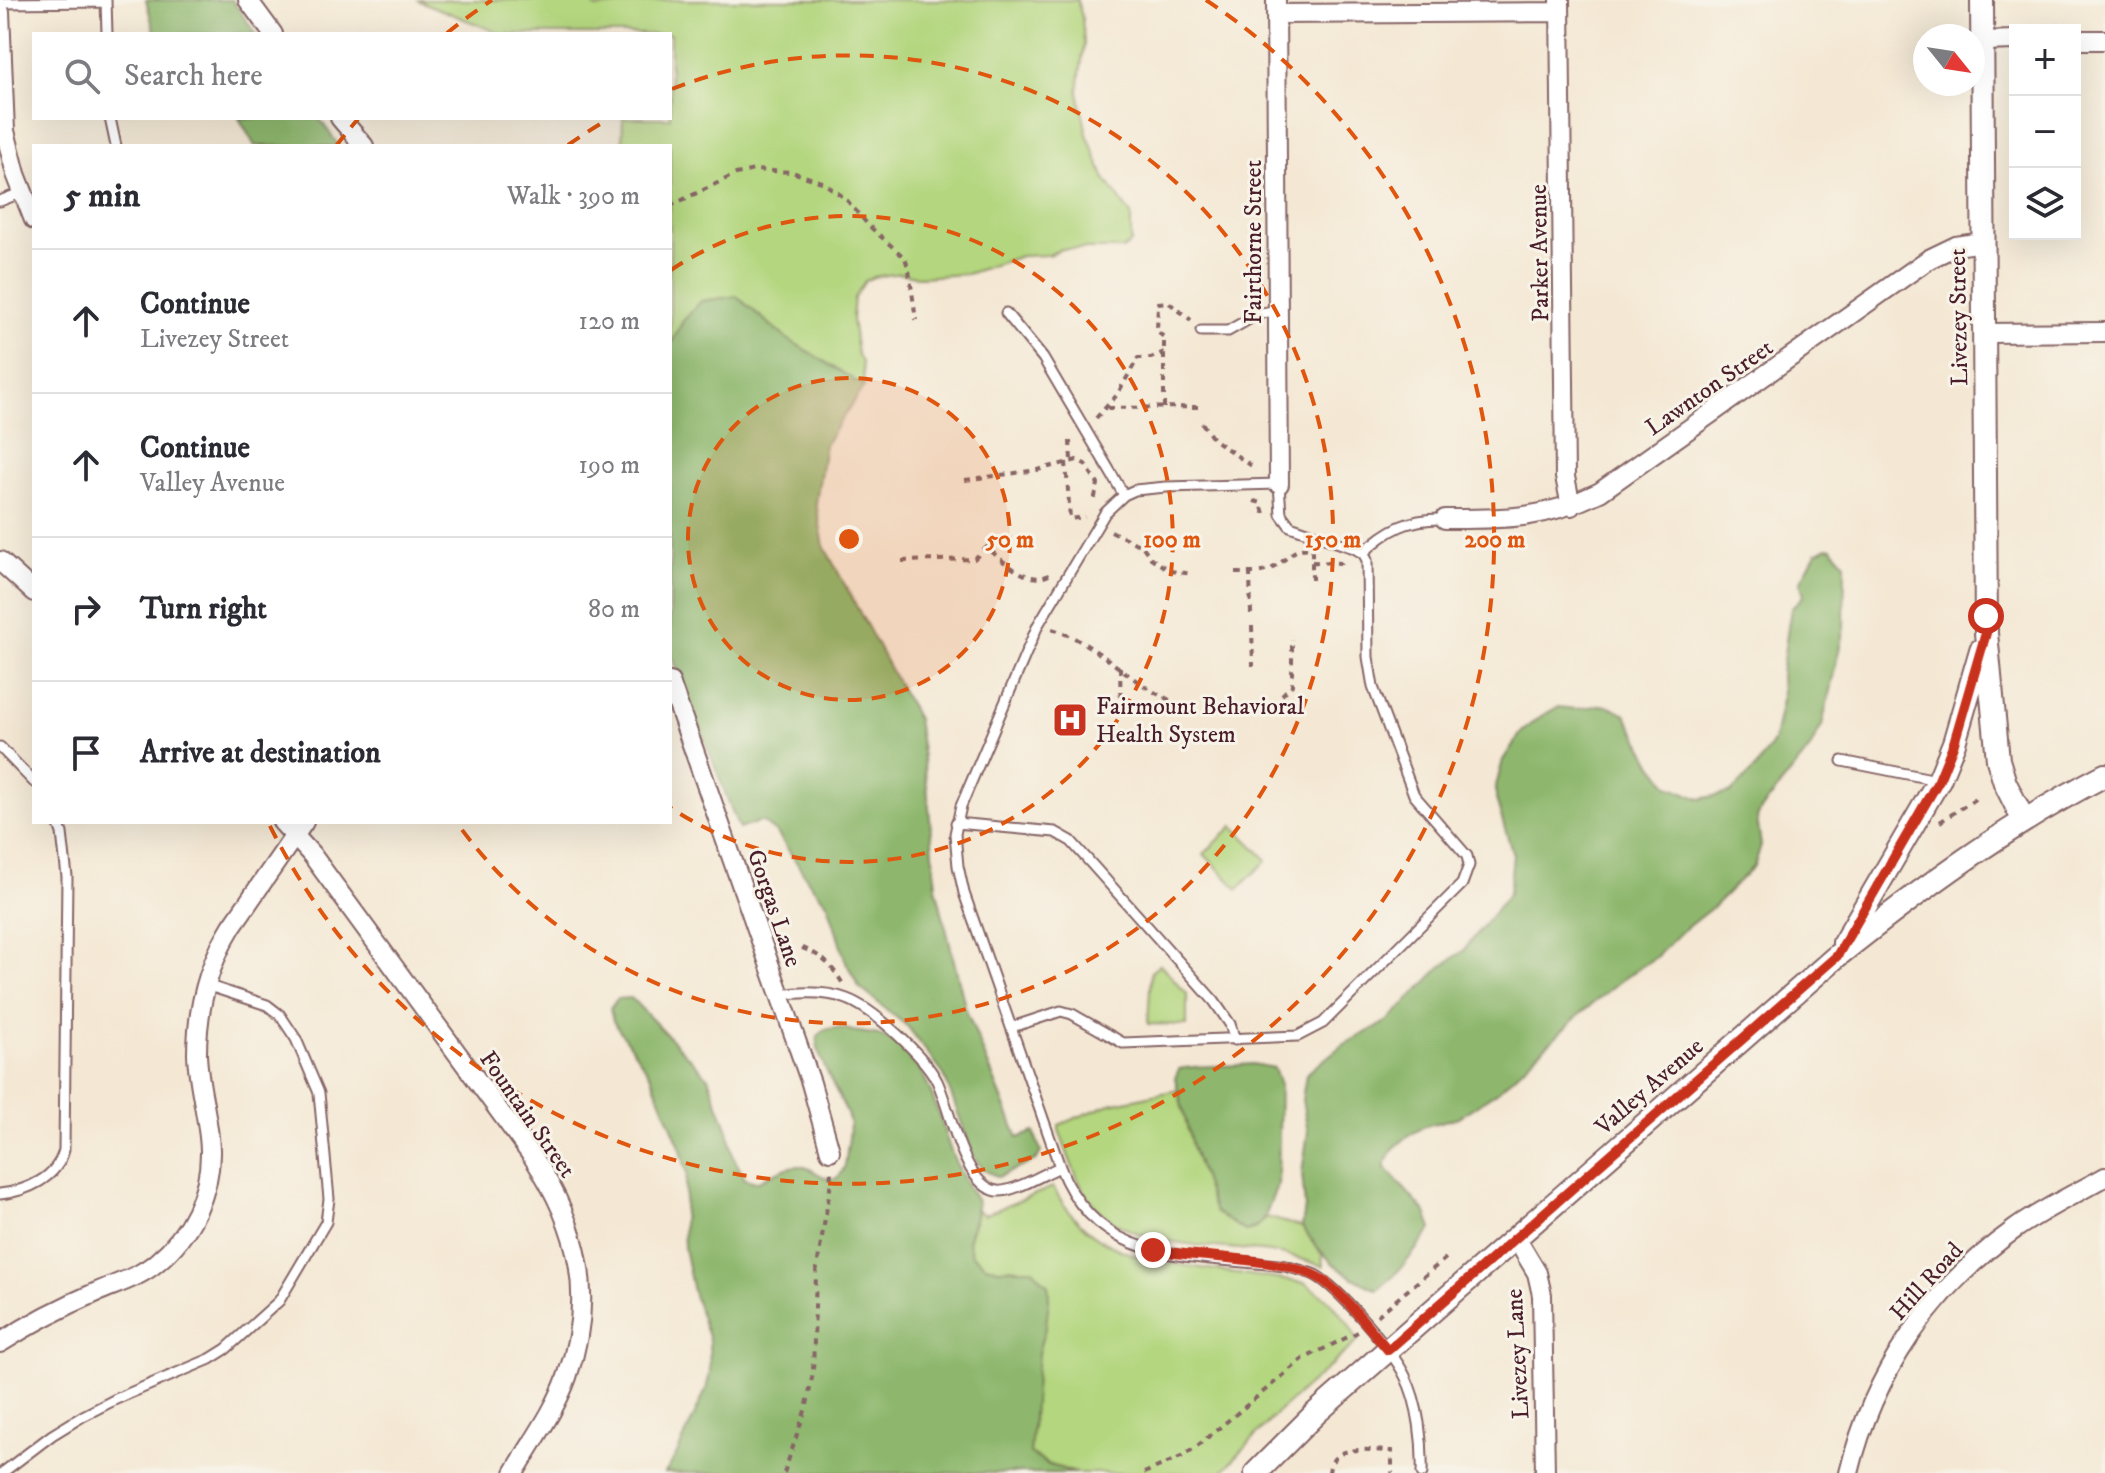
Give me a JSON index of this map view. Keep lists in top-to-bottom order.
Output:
{
  "streets": {
    "street": [
      "Fairthorne Street",
      "Parker Avenue",
      "Livezey Street",
      "Lawnton Street",
      "Gorgas Lane",
      "Valley Avenue",
      "Fountain Street",
      "Hill Road",
      "Livezey Lane"
    ]
  },
  "crossings": [
    ["Parker Avenue", "Lawnton Street"],
    ["Livezey Street", "Lawnton Street"],
    ["Livezey Street", "Valley Avenue"],
    ["Valley Avenue", "Livezey Lane"]
  ],
  "places": {
    "hospital": ["Fairmount Behavioral Health System"]
  },
  "north": "bottom right",
  "page": {
    "map_buttons": ["+", "−"],
    "search": "Search here",
    "heading": ["5 min", "Walk · 390 m"],
    "list": [
      ["Continue", "Livezey Street", "120 m"],
      ["Continue", "Valley Avenue", "190 m"],
      ["Turn right", "80 m"],
      "Arrive at destination"
    ]
  },
  "rings": [
    "50 m",
    "100 m",
    "150 m",
    "200 m"
  ]
}
